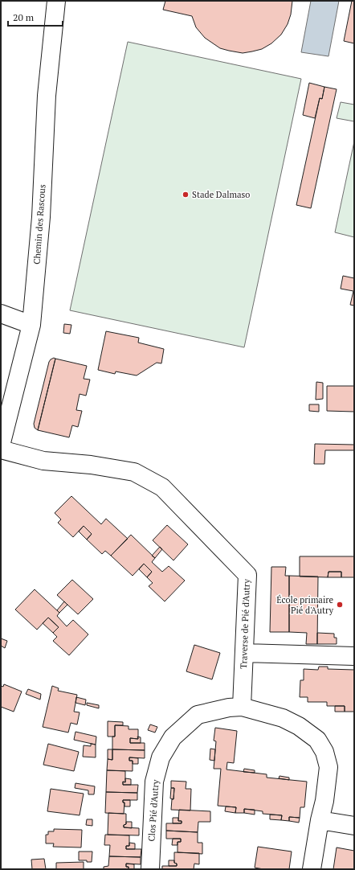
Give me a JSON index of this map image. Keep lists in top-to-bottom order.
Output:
{
  "streets": {
    "street": ["Chemin des Rascous", "Traverse de Pié d'Autry", "Clos Pié d'Autry"]
  },
  "crossings": [
    ["Traverse de Pié d'Autry", "Clos Pié d'Autry"]
  ],
  "places": ["Stade Dalmaso", "École primaire Pié d'Autry"],
  "scale_bar": "20 m"
}
